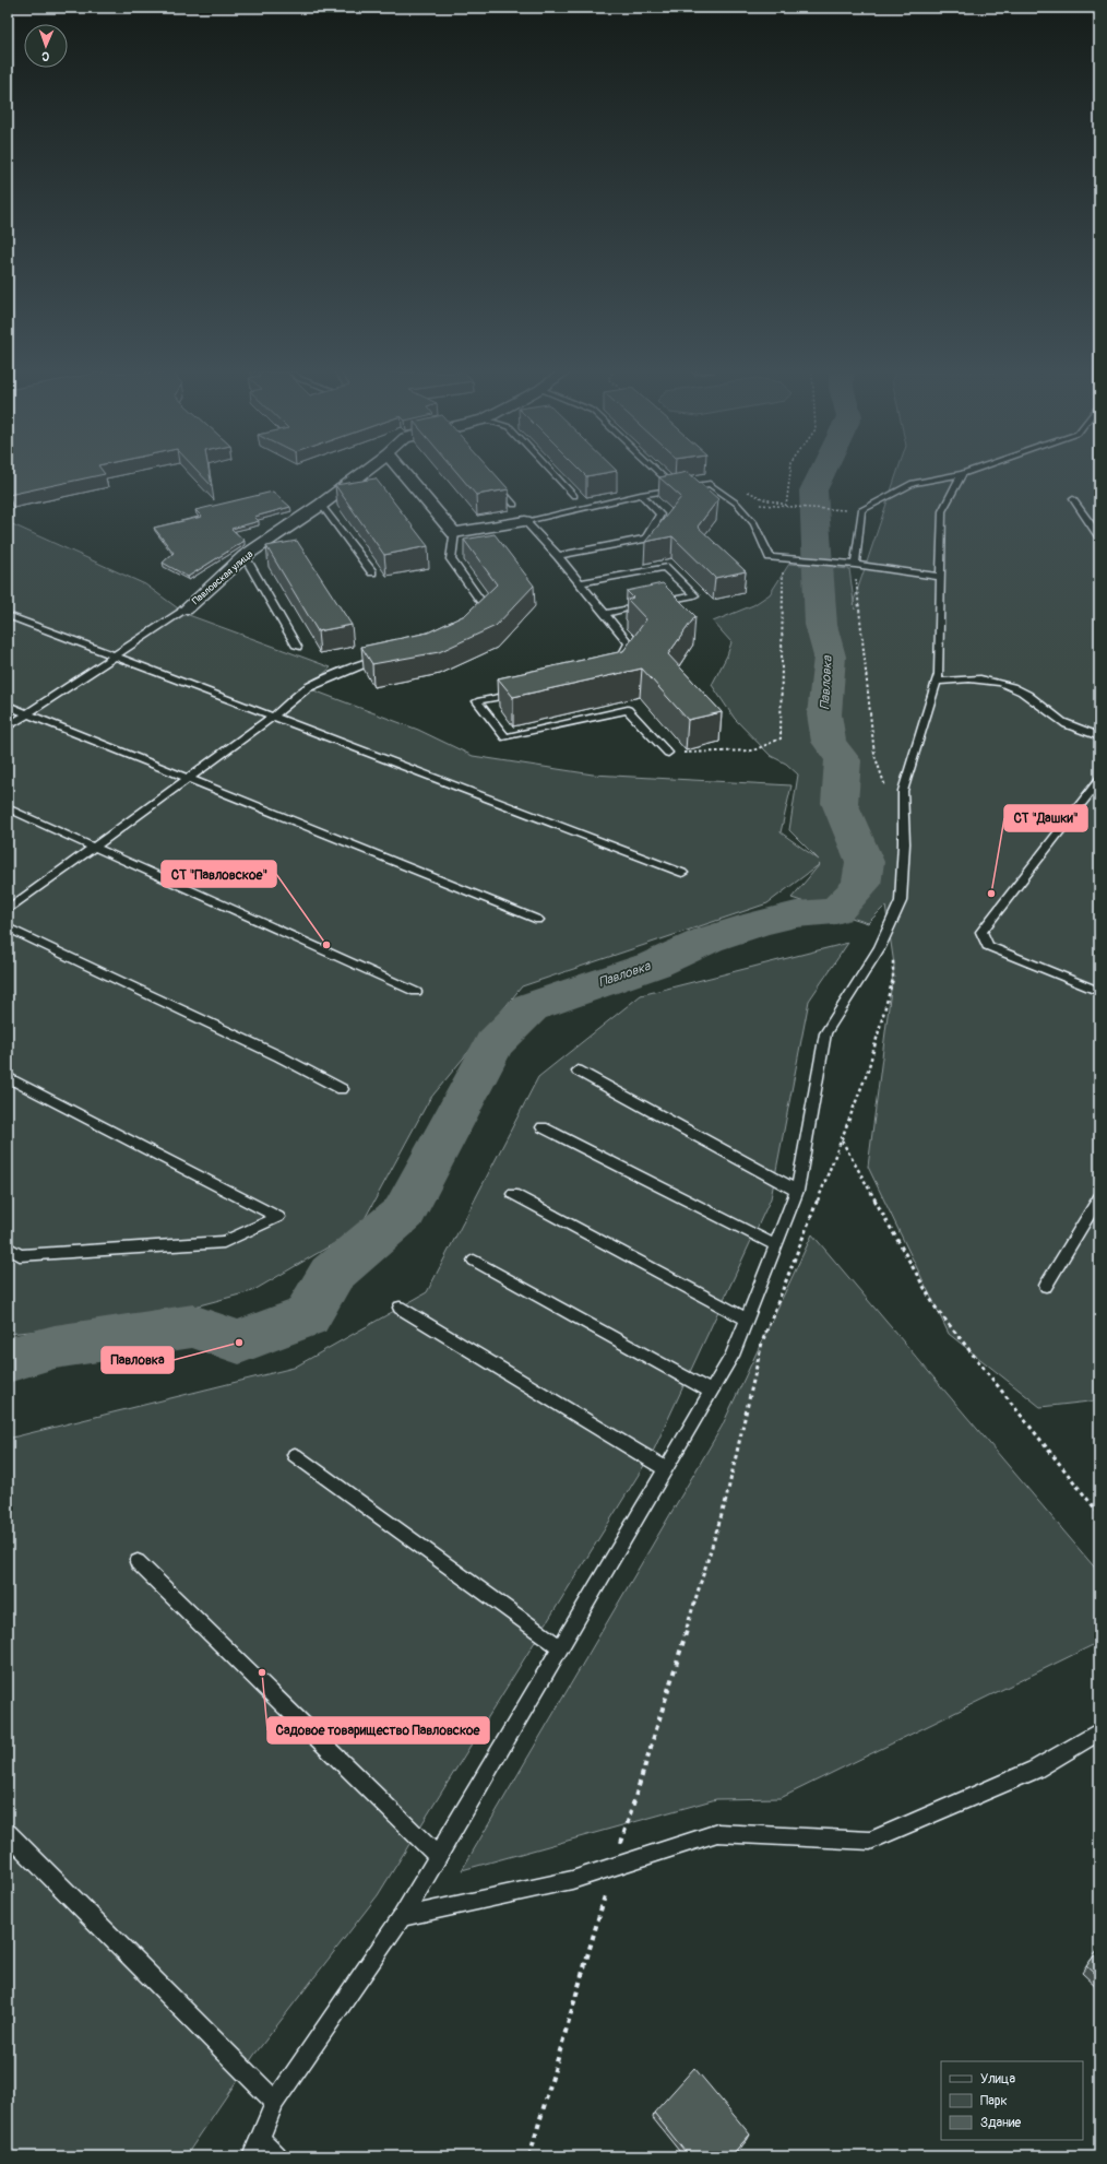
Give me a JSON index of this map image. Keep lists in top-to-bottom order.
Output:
{
  "streets": {
    "street": ["Павловская улица"]
  },
  "water": ["Павловка"],
  "places": [
    "СТ \"Дашки\"",
    "СТ \"Павловское\"",
    "Павловка",
    "Садовое товарищество Павловское"
  ],
  "legend": ["Улица", "Парк", "Здание"],
  "north": "bottom"
}
